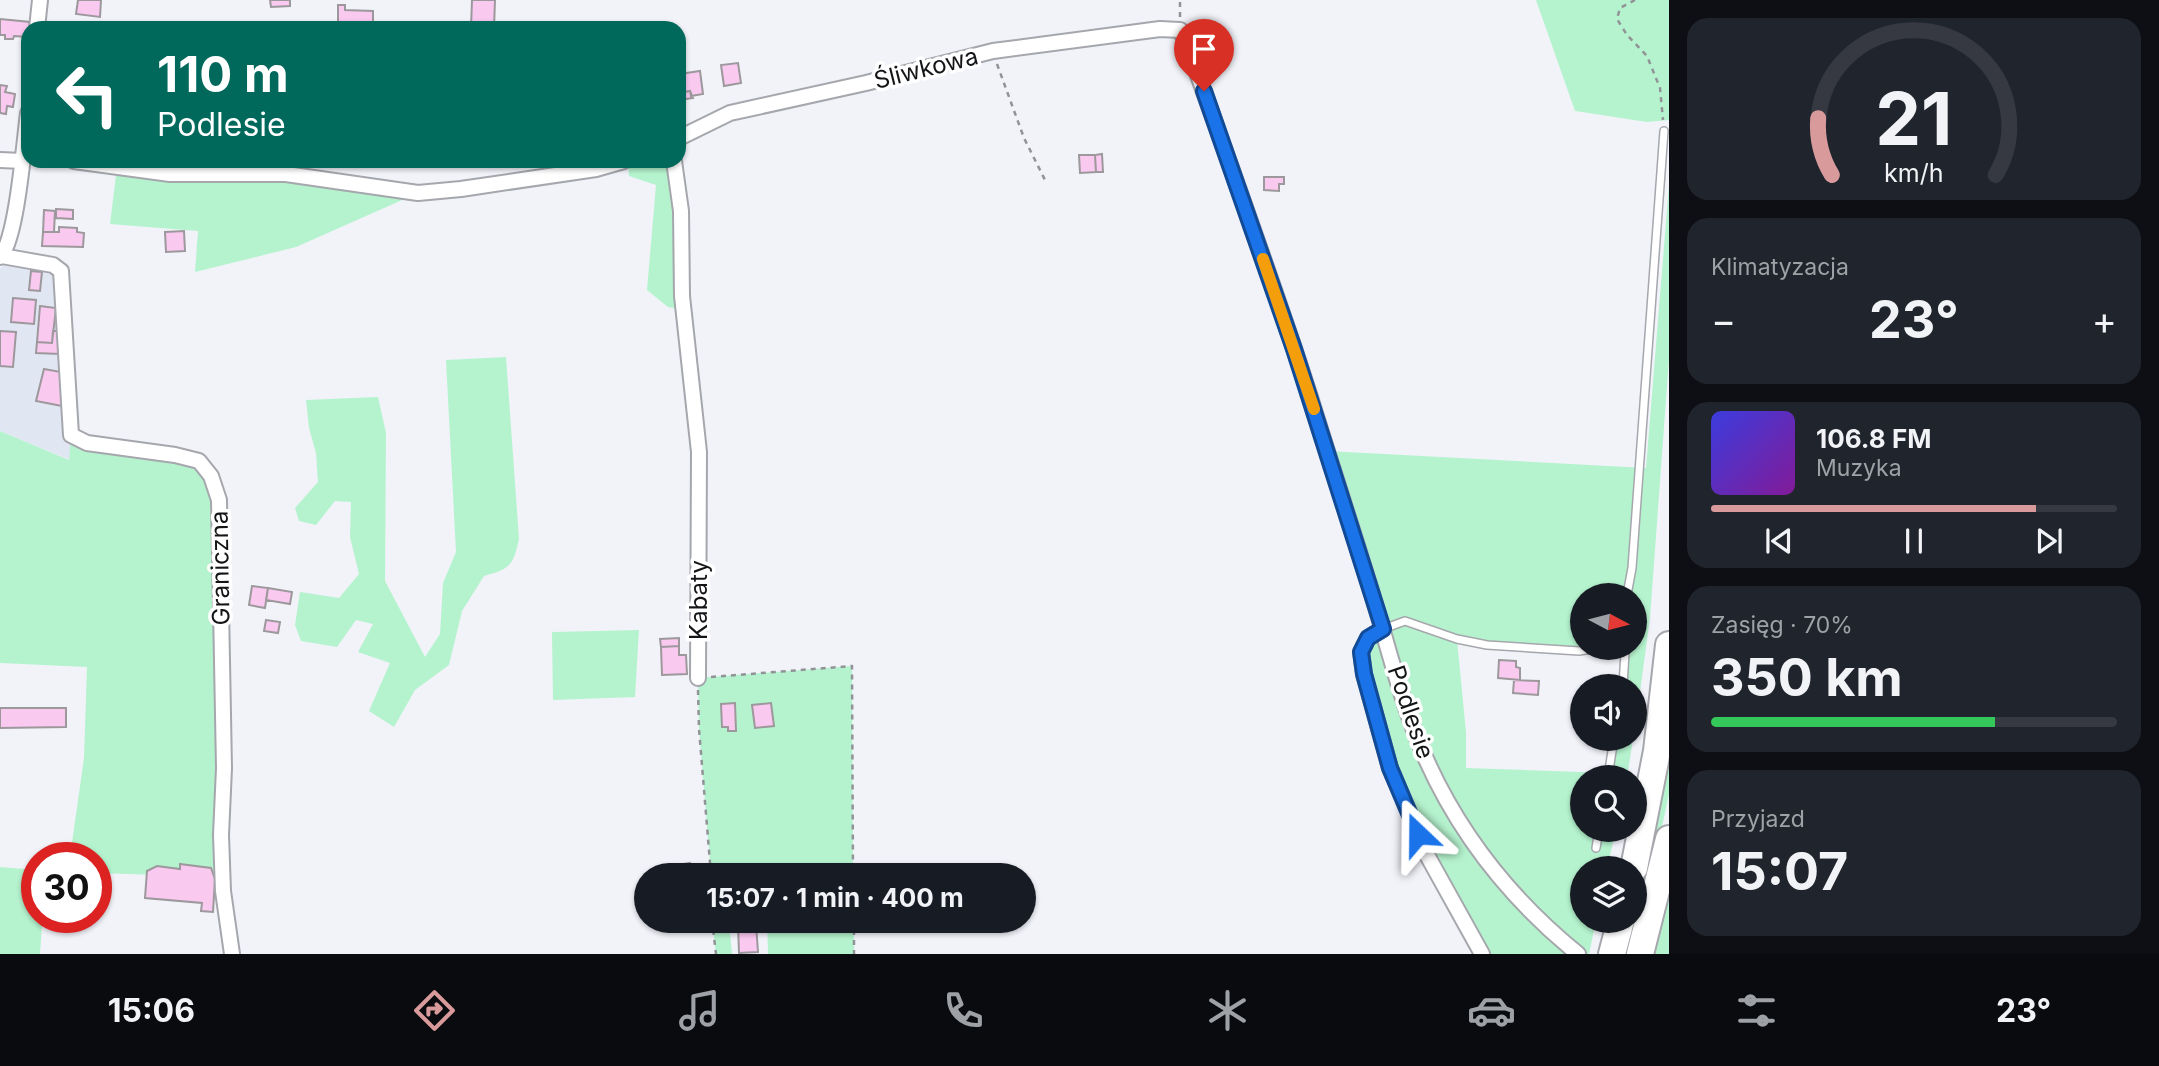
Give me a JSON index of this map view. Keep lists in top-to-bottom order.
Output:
{
  "streets": {
    "street": [
      "Śliwkowa",
      "Graniczna",
      "Kabaty",
      "Podlesie"
    ]
  },
  "crossings": [
    ["Śliwkowa", "Podlesie"]
  ],
  "north": "right",
  "page": {
    "turn": ["110 m", "Podlesie"],
    "tile": [
      "Klimatyzacja",
      ["Zasięg · 70%", "350 km"],
      ["Przyjazd", "15:07"]
    ],
    "heat": ["−", "23°", "+"],
    "song": ["106.8 FM", "Muzyka"],
    "limit": "30",
    "trip": "15:07 · 1 min · 400 m",
    "tabs": ["15:06", "23°"],
    "gauge": ["21", "km/h"]
  }
}
